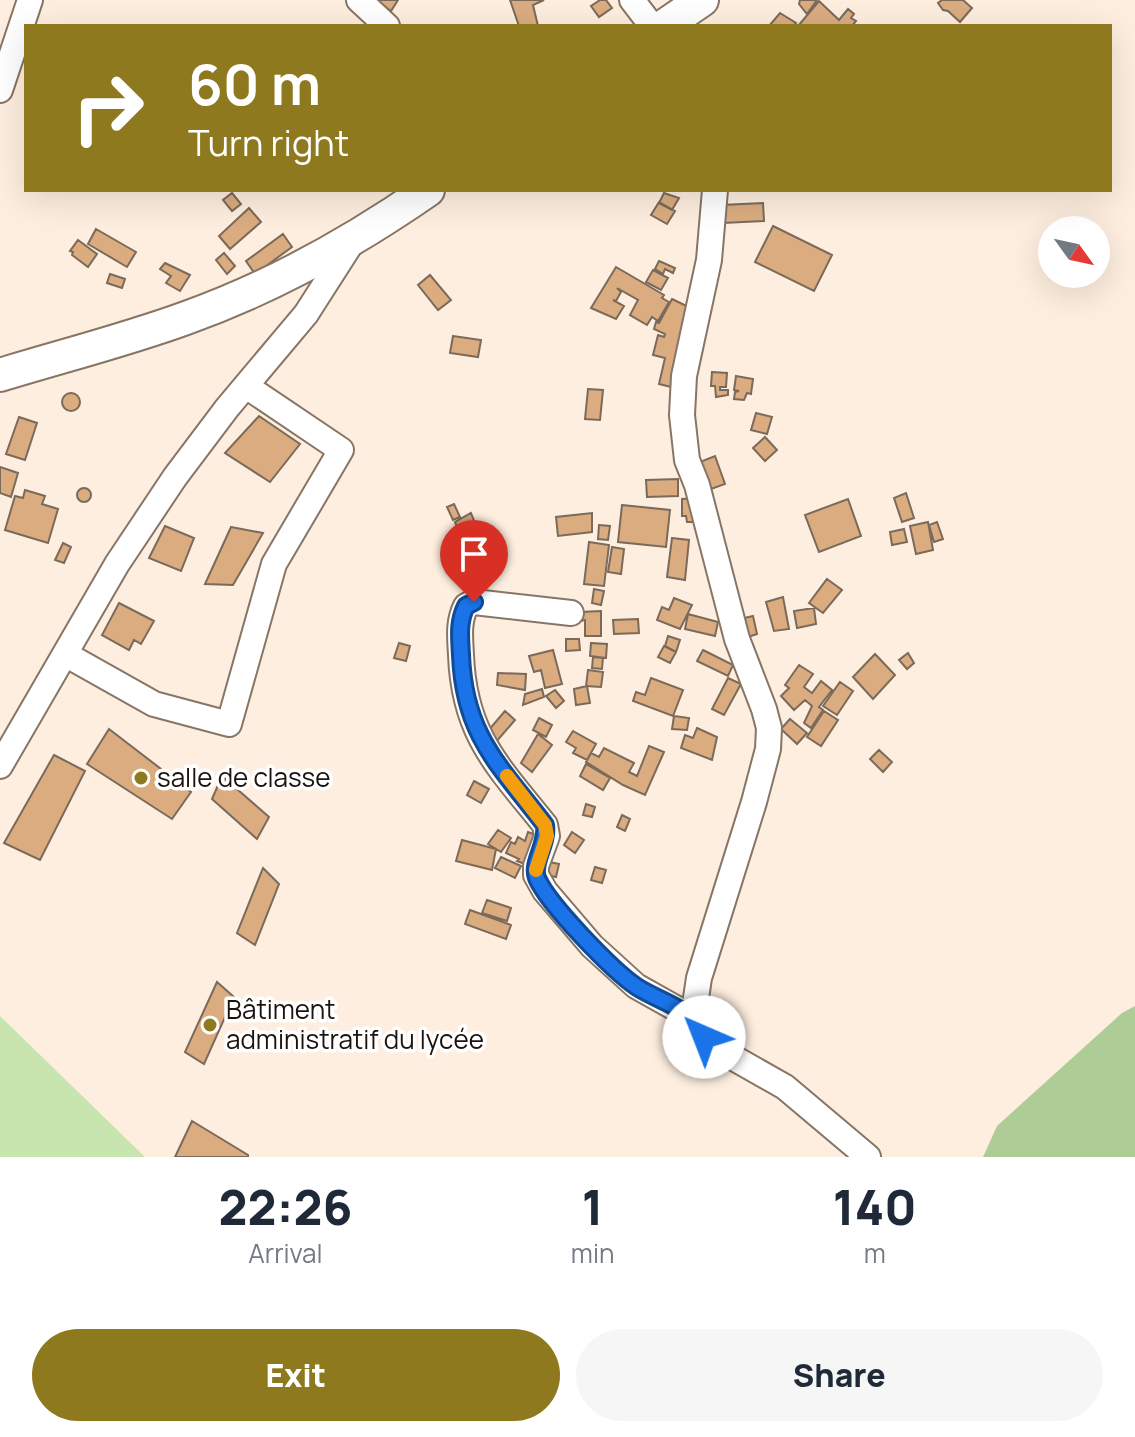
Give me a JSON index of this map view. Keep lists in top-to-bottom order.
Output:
{
  "places": ["salle de classe", "Bâtiment administratif du lycée"],
  "north": "bottom right",
  "page": {
    "turn": ["60 m", "Turn right"],
    "eta": [
      "22:26",
      "Arrival",
      "1",
      "min",
      "140",
      "m"
    ],
    "buttons": ["Exit", "Share"]
  }
}
